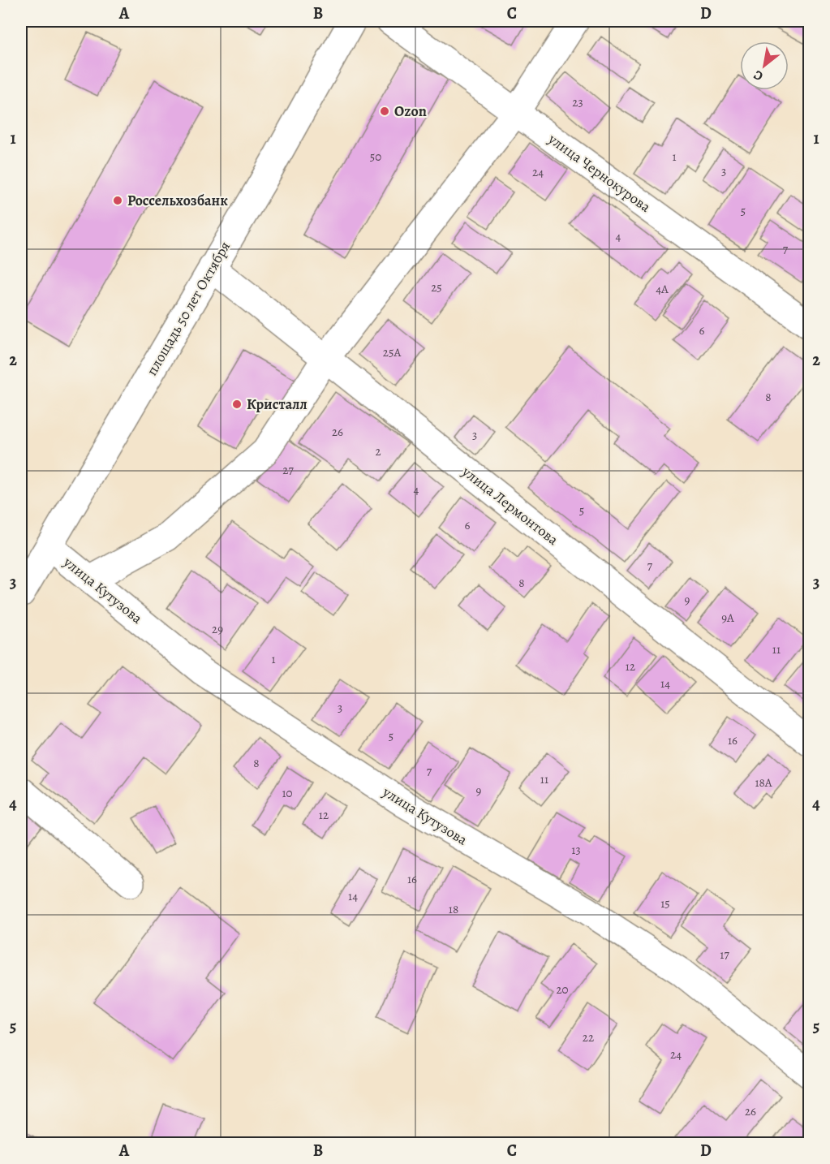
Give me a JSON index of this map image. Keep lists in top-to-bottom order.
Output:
{
  "streets": {
    "street": [
      "улица Чернокурова",
      "площадь 50 лет Октября",
      "улица Лермонтова",
      "улица Кутузова"
    ]
  },
  "crossings": [
    ["площадь 50 лет Октября", "улица Лермонтова"],
    ["площадь 50 лет Октября", "улица Кутузова"]
  ],
  "places": ["Ozon", "Россельхозбанк", "Кристалл"],
  "house_numbers": [
    "23",
    "50",
    "1",
    "3",
    "24",
    "5",
    "4",
    "7",
    "25",
    "4А",
    "6",
    "25А",
    "8",
    "26",
    "3",
    "2",
    "27",
    "4",
    "5",
    "6",
    "7",
    "8",
    "9",
    "9А",
    "29",
    "11",
    "1",
    "12",
    "14",
    "3",
    "5",
    "16",
    "8",
    "7",
    "11",
    "18А",
    "9",
    "10",
    "12",
    "13",
    "16",
    "14",
    "15",
    "18",
    "17",
    "20",
    "22",
    "24",
    "26"
  ],
  "north": "bottom left",
  "grid": {
    "columns": [
      "A",
      "B",
      "C",
      "D"
    ],
    "rows": [
      "1",
      "2",
      "3",
      "4",
      "5"
    ]
  }
}
